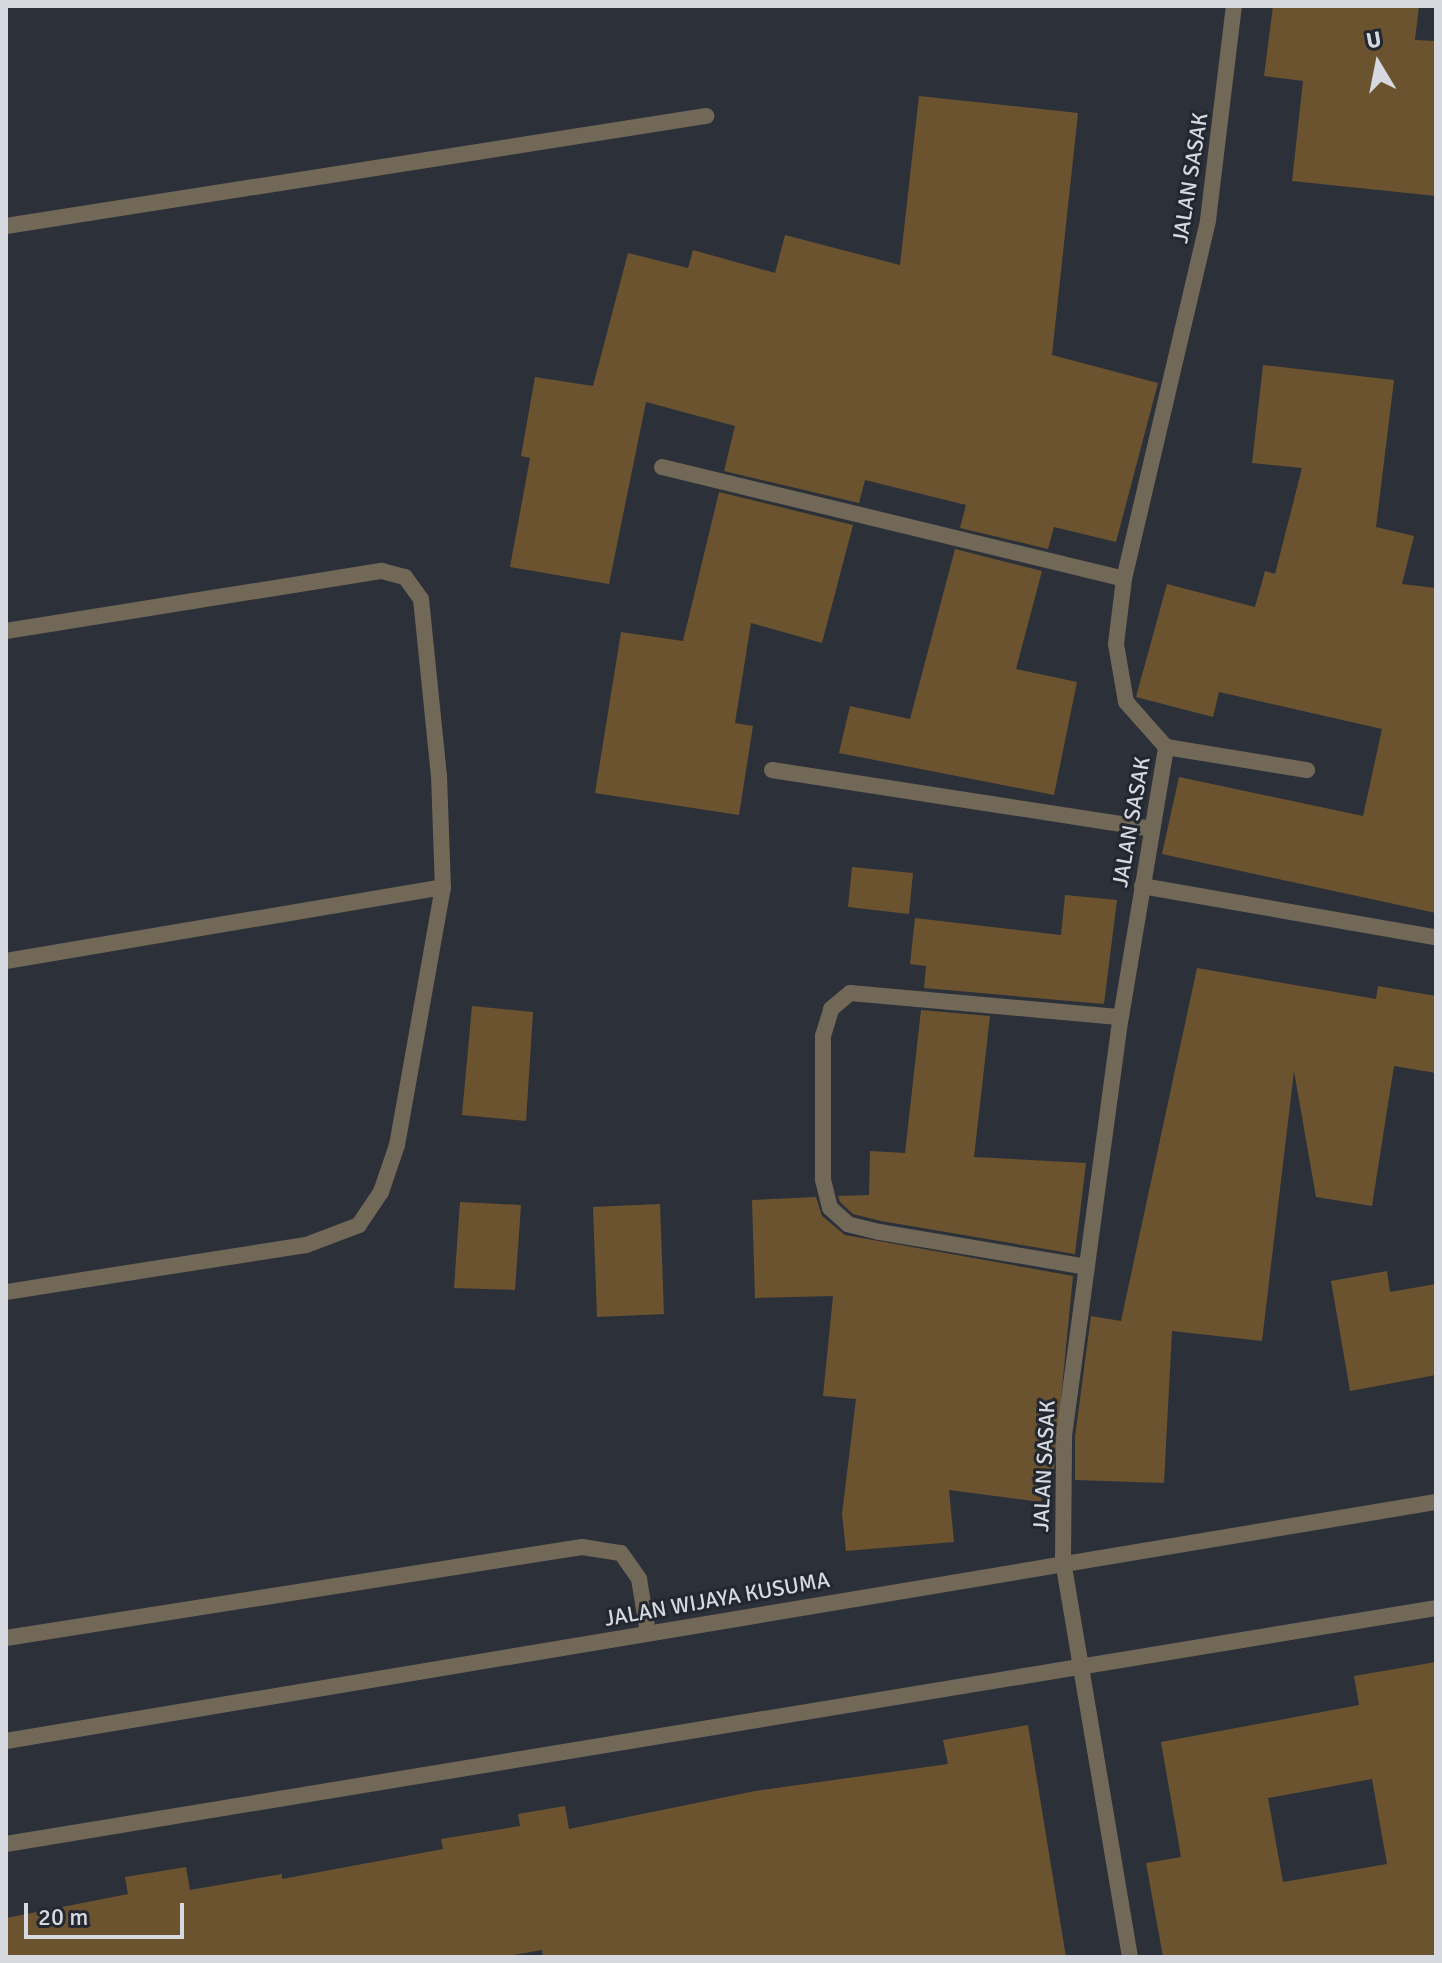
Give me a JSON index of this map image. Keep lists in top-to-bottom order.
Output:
{
  "streets": {
    "street": ["JALAN SASAK", "JALAN WIJAYA KUSUMA"]
  },
  "crossings": [
    ["JALAN SASAK", "JALAN WIJAYA KUSUMA"]
  ],
  "scale_bar": "20 m",
  "north": "top"
}
